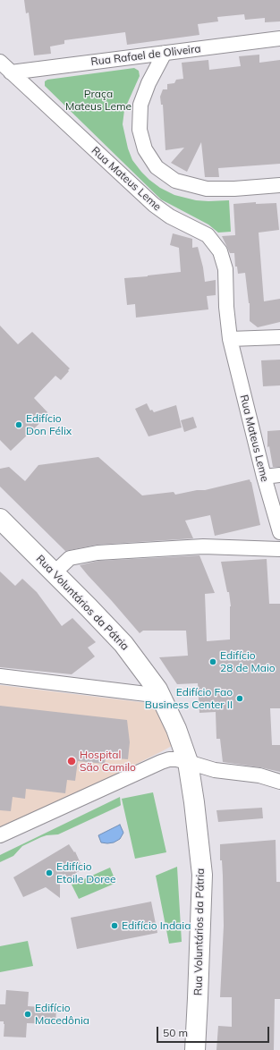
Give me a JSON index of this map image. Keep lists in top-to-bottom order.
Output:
{
  "streets": {
    "main road": ["Rua Voluntários da Pátria"],
    "street": ["Rua Rafael de Oliveira", "Rua Mateus Leme"]
  },
  "crossings": [
    ["Rua Rafael de Oliveira", "Rua Mateus Leme"]
  ],
  "parks": ["Praça Mateus Leme"],
  "places": [
    "Edifício Don Félix",
    "Edifício 28 de Maio",
    "Edifício Fao Business Center II",
    "Hospital São Camilo",
    "Edifício Etoile Doree",
    "Edifício Indaia",
    "Edifício Macedônia"
  ],
  "scale_bar": "50 m"
}
